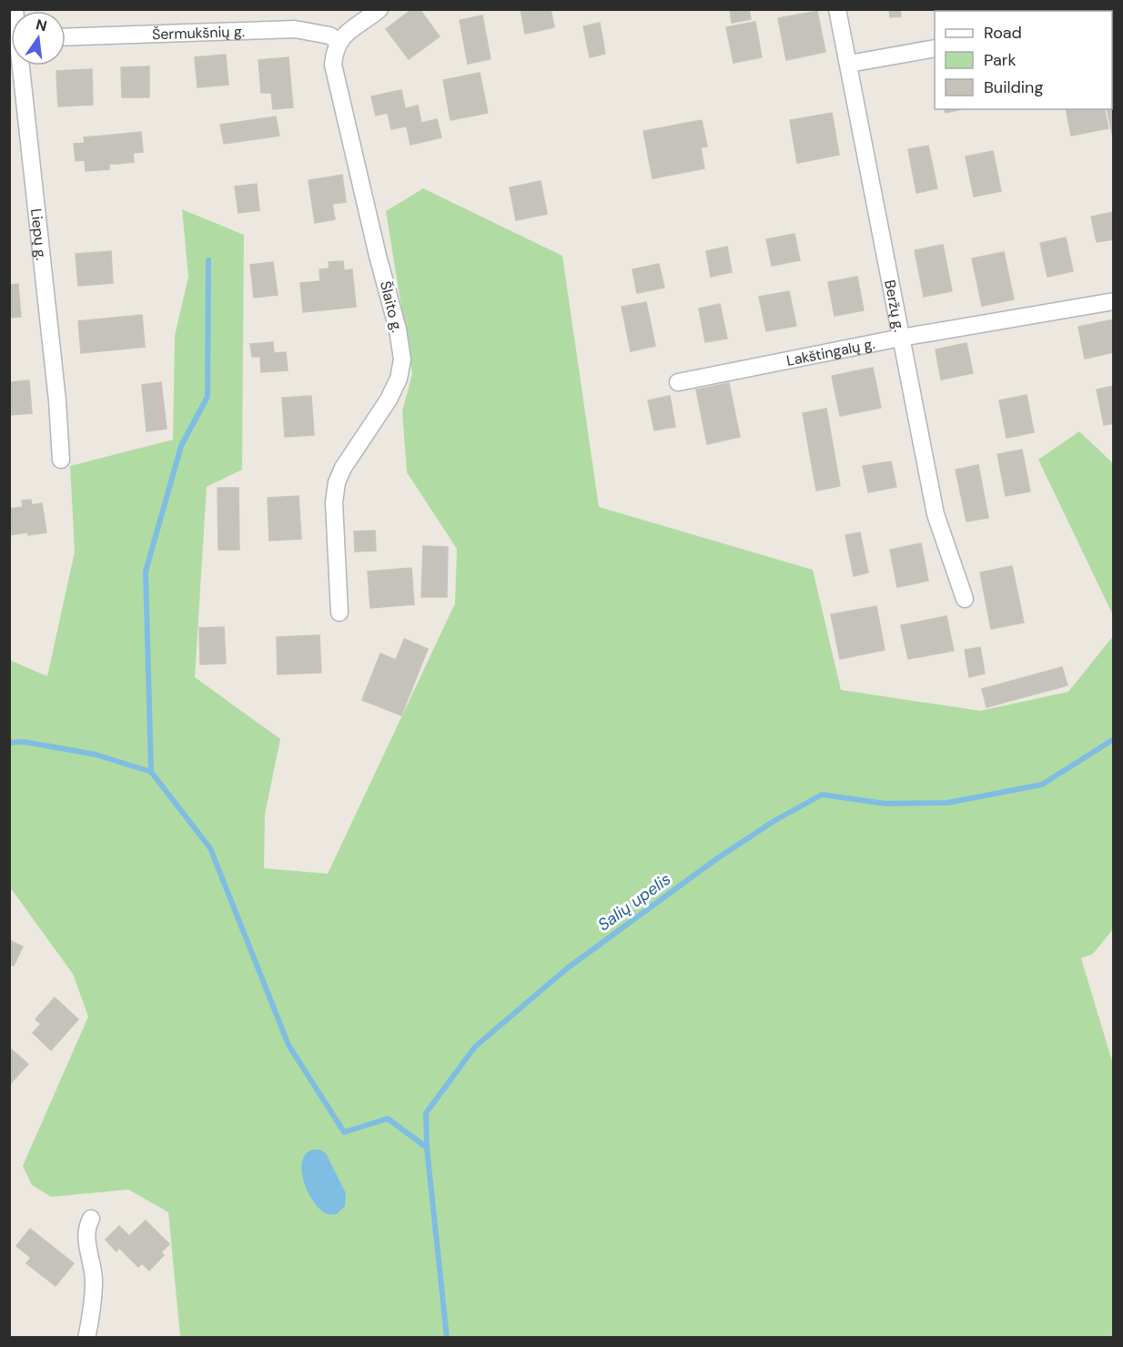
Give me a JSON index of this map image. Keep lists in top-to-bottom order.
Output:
{
  "streets": {
    "street": [
      "Šermukšnių g.",
      "Liepų g.",
      "Beržų g.",
      "Šlaito g.",
      "Lakštingalų g."
    ]
  },
  "crossings": [
    ["Šermukšnių g.", "Šlaito g."],
    ["Beržų g.", "Lakštingalų g."]
  ],
  "water": ["Salių upelis"],
  "legend": ["Road", "Park", "Building"],
  "north": "top"
}
